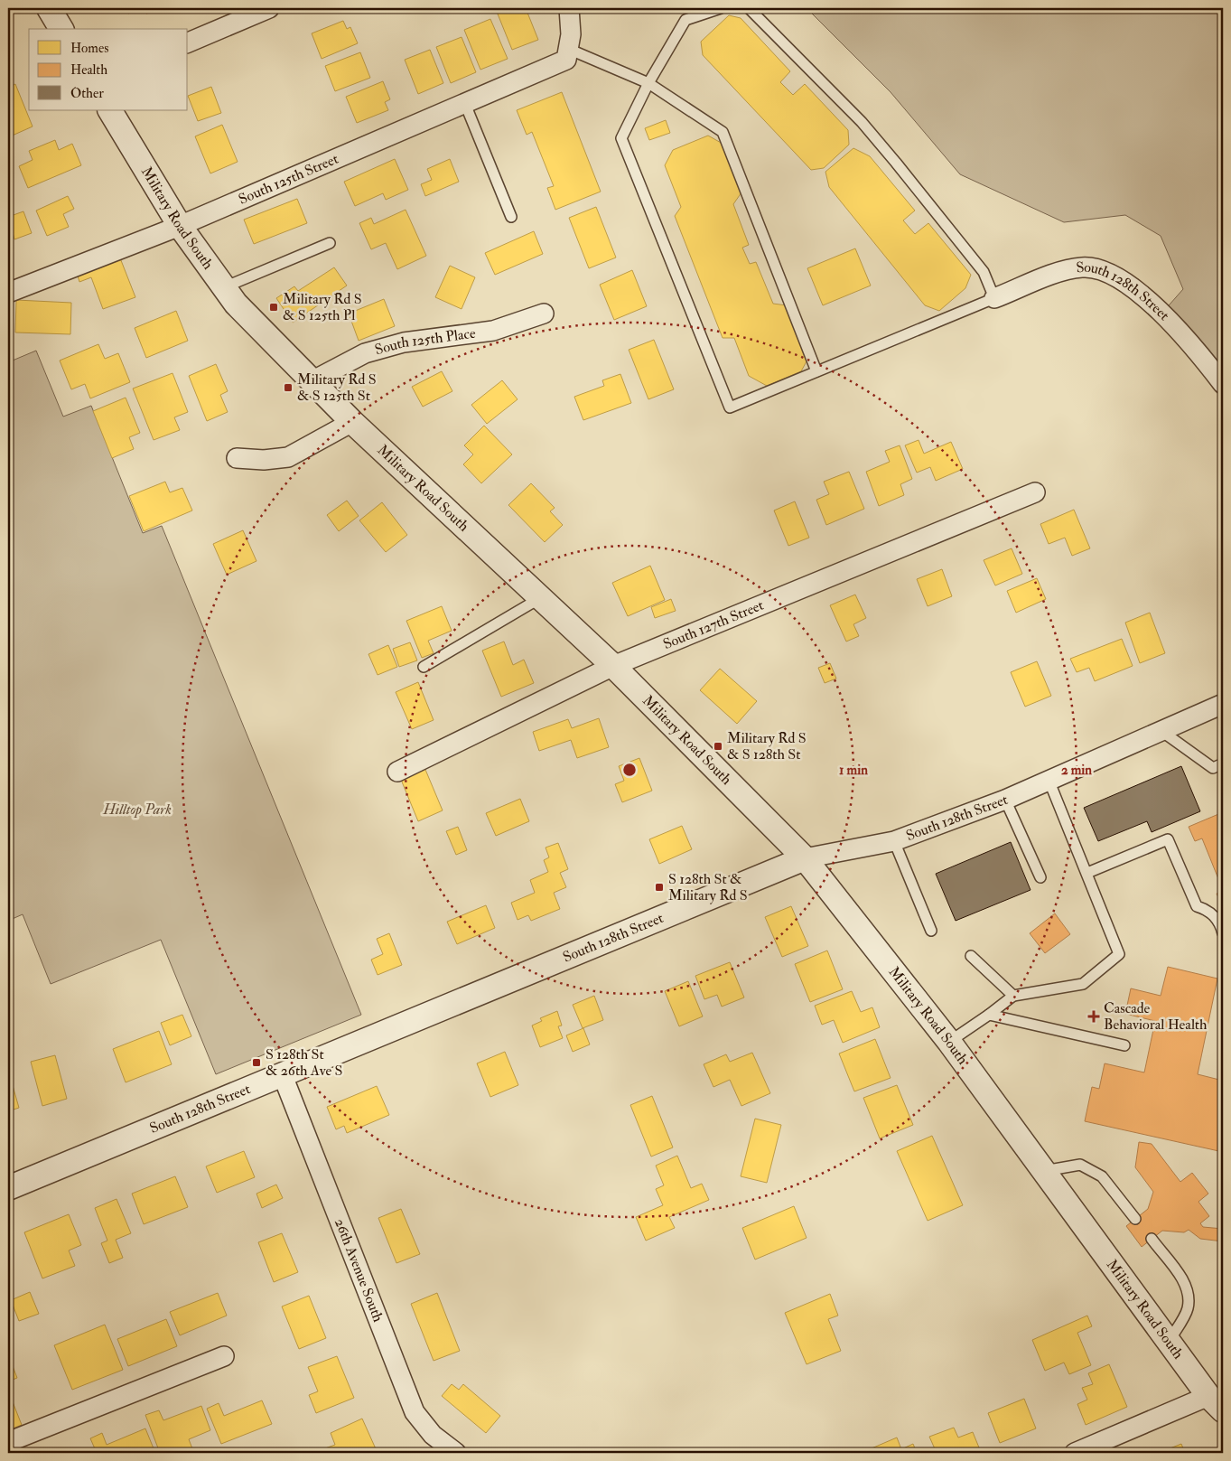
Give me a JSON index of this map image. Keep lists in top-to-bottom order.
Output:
{
  "streets": {
    "street": [
      "South 125th Street",
      "Military Road South",
      "South 128th Street",
      "South 125th Place",
      "South 127th Street",
      "26th Avenue South"
    ]
  },
  "crossings": [
    ["South 125th Street", "Military Road South"],
    ["Military Road South", "South 128th Street"],
    ["Military Road South", "South 125th Place"],
    ["Military Road South", "South 127th Street"],
    ["South 128th Street", "26th Avenue South"]
  ],
  "parks": ["Hilltop Park"],
  "places": {
    "transit": [
      "Military Rd S & S 125th Pl",
      "Military Rd S & S 125th St",
      "Military Rd S & S 128th St",
      "S 128th St & Military Rd S",
      "S 128th St & 26th Ave S"
    ],
    "health": ["Cascade Behavioral Health"]
  },
  "legend": ["Homes", "Health", "Other"],
  "rings": ["1 min", "2 min"]
}
